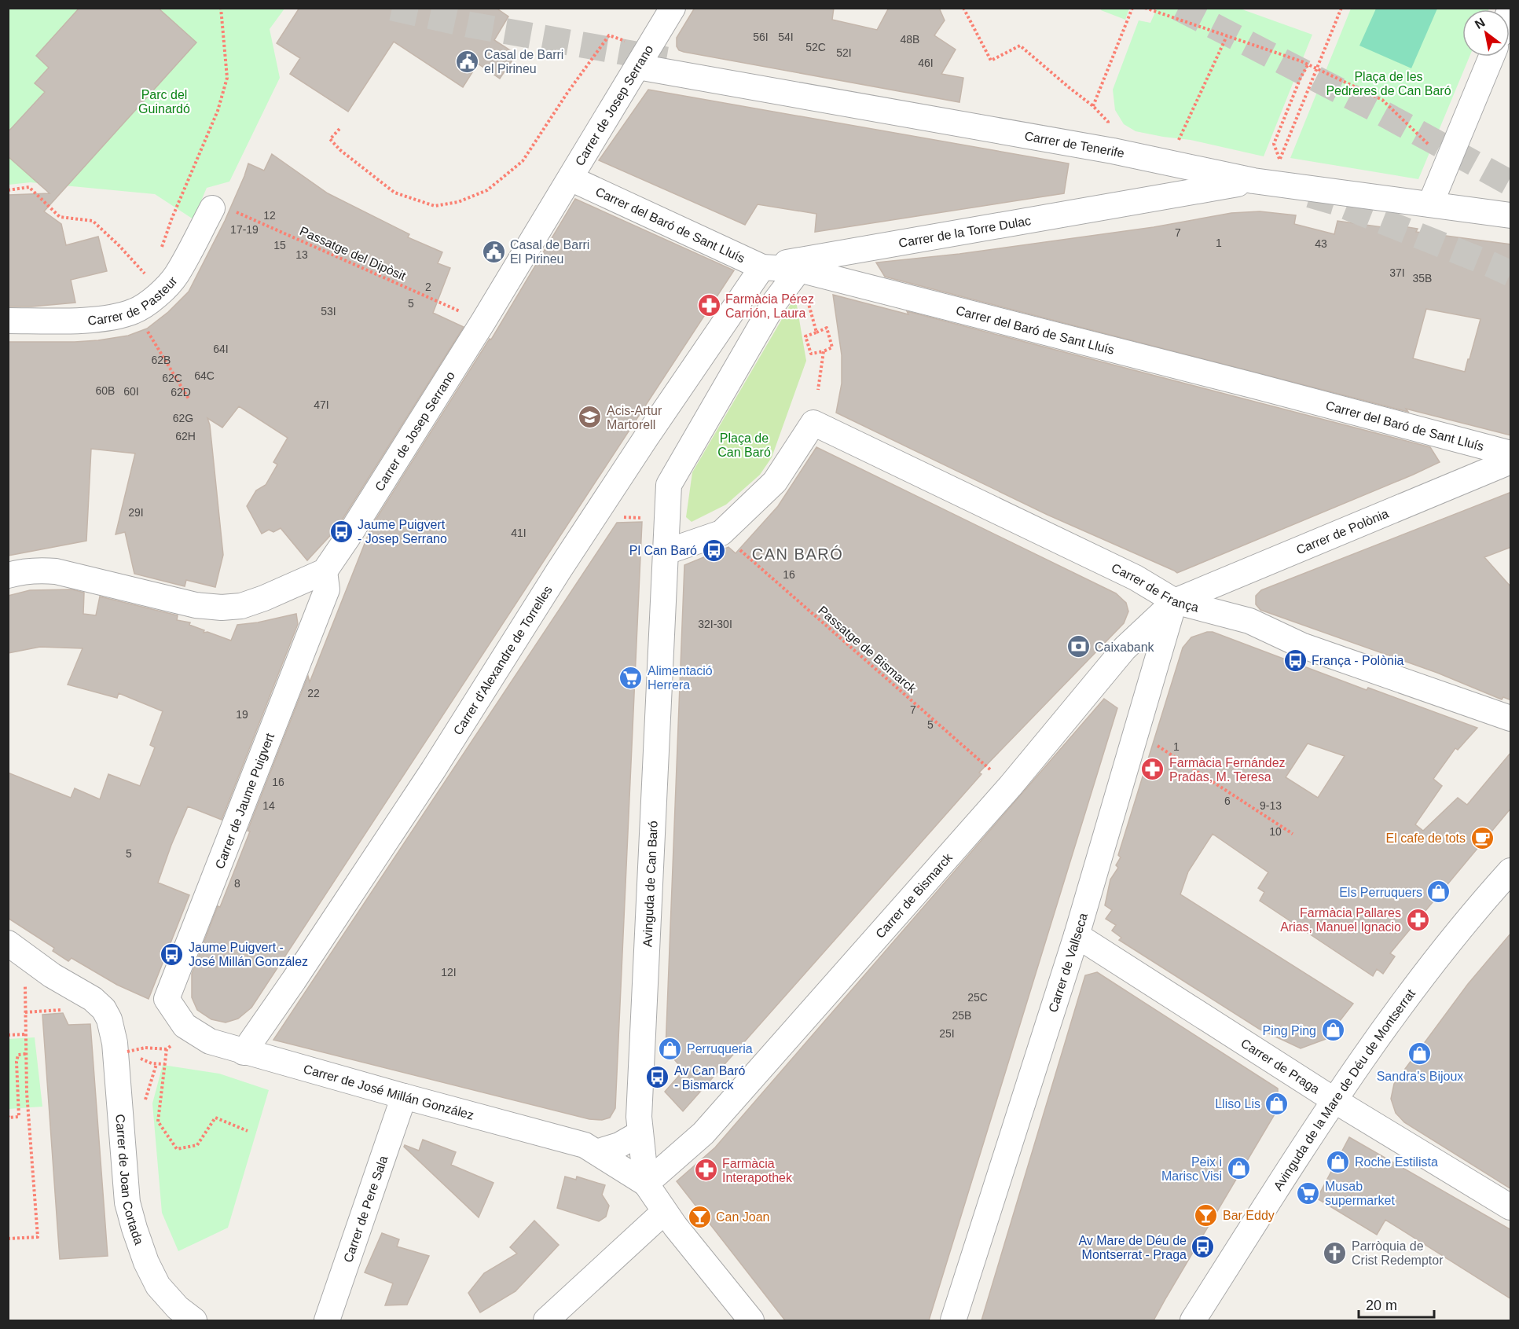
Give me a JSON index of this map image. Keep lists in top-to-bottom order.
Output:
{
  "streets": {
    "street": [
      "Carrer de Josep Serrano",
      "Carrer de Tenerife",
      "Carrer del Baró de Sant Lluís",
      "Carrer de la Torre Dulac",
      "Carrer de Pasteur",
      "Carrer de Polònia",
      "Carrer de França",
      "Carrer d'Alexandre de Torrelles",
      "Carrer de Jaume Puigvert",
      "Avinguda de Can Baró",
      "Carrer de Bismarck",
      "Carrer de Vallseca",
      "Carrer de Praga",
      "Avinguda de la Mare de Déu de Montserrat",
      "Carrer de José Millán González",
      "Carrer de Joan Cortada",
      "Carrer de Pere Sala"
    ],
    "path": ["Passatge del Dipòsit", "Passatge de Bismarck"]
  },
  "crossings": [
    ["Carrer de Josep Serrano", "Carrer de Tenerife"],
    ["Carrer de Josep Serrano", "Carrer del Baró de Sant Lluís"],
    ["Carrer de Josep Serrano", "Carrer de Jaume Puigvert"],
    ["Carrer de Tenerife", "Carrer de la Torre Dulac"],
    ["Carrer del Baró de Sant Lluís", "Carrer de la Torre Dulac"],
    ["Carrer del Baró de Sant Lluís", "Carrer d'Alexandre de Torrelles"],
    ["Carrer de la Torre Dulac", "Carrer d'Alexandre de Torrelles"],
    ["Passatge del Dipòsit", "Carrer de Pasteur"],
    ["Carrer de Polònia", "Carrer de França"],
    ["Carrer de Polònia", "Carrer de Bismarck"],
    ["Carrer de Polònia", "Carrer de Vallseca"],
    ["Carrer de França", "Avinguda de Can Baró"],
    ["Carrer de França", "Carrer de Bismarck"],
    ["Carrer de França", "Carrer de Vallseca"],
    ["Carrer d'Alexandre de Torrelles", "Carrer de José Millán González"],
    ["Carrer de Jaume Puigvert", "Carrer de José Millán González"],
    ["Avinguda de Can Baró", "Carrer de Bismarck"],
    ["Avinguda de Can Baró", "Carrer de José Millán González"],
    ["Carrer de Bismarck", "Carrer de Vallseca"],
    ["Carrer de Bismarck", "Carrer de José Millán González"],
    ["Carrer de Vallseca", "Carrer de Praga"],
    ["Carrer de Praga", "Avinguda de la Mare de Déu de Montserrat"],
    ["Carrer de José Millán González", "Carrer de Pere Sala"]
  ],
  "districts": ["CAN BARÓ"],
  "parks": ["Plaça de les Pedreres de Can Baró", "Parc del Guinardó", "Plaça de Can Baró"],
  "places": {
    "public building": ["Casal de Barri el Pirineu", "Casal de Barri El Pirineu"],
    "pharmacy": [
      "Farmàcia Pérez Carrión, Laura",
      "Farmàcia Fernández Pradas, M. Teresa",
      "Farmàcia Pallares Arias, Manuel Ignacio",
      "Farmàcia Interapothek"
    ],
    "school or university": ["Acis-Artur Martorell"],
    "bus stop": [
      "Jaume Puigvert - Josep Serrano",
      "Pl Can Baró",
      "França - Polònia",
      "Jaume Puigvert - José Millán González",
      "Av Can Baró - Bismarck",
      "Av Mare de Déu de Montserrat - Praga"
    ],
    "bank": ["Caixabank"],
    "supermarket": ["Alimentació Herrera", "Musab supermarket"],
    "cafe": ["El cafe de tots"],
    "shop": [
      "Els Perruquers",
      "Ping Ping",
      "Perruqueria",
      "Sandra's Bijoux",
      "Lliso Lis",
      "Roche Estilista",
      "Peix i Marisc Visi"
    ],
    "bar": ["Bar Eddy", "Can Joan"],
    "church": ["Parròquia de Crist Redemptor"]
  },
  "house_numbers": [
    "56I",
    "54I",
    "48B",
    "52C",
    "52I",
    "46I",
    "12",
    "17-19",
    "7",
    "1",
    "43",
    "15",
    "13",
    "37I",
    "35B",
    "2",
    "5",
    "53I",
    "64I",
    "62B",
    "64C",
    "62C",
    "60B",
    "60I",
    "62D",
    "47I",
    "62G",
    "62H",
    "29I",
    "41I",
    "16",
    "32I-30I",
    "22",
    "7",
    "19",
    "5",
    "1",
    "16",
    "6",
    "14",
    "9-13",
    "10",
    "5",
    "8",
    "12I",
    "25C",
    "25B",
    "25I"
  ],
  "scale_bar": "20 m",
  "north": "top left"
}
